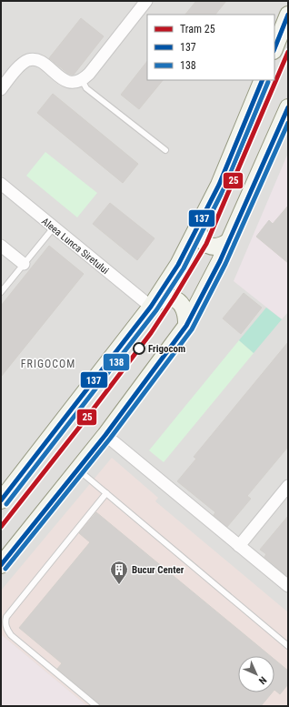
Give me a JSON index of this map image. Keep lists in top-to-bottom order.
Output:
{
  "streets": {
    "street": ["Aleea Lunca Siretului"]
  },
  "districts": ["FRIGOCOM"],
  "places": {
    "other": ["Frigocom"],
    "building": ["Bucur Center"]
  },
  "lines": ["transit line 137", "tram line 25", "transit line 138"],
  "legend": ["Tram 25", "137", "138"],
  "north": "bottom right"
}
